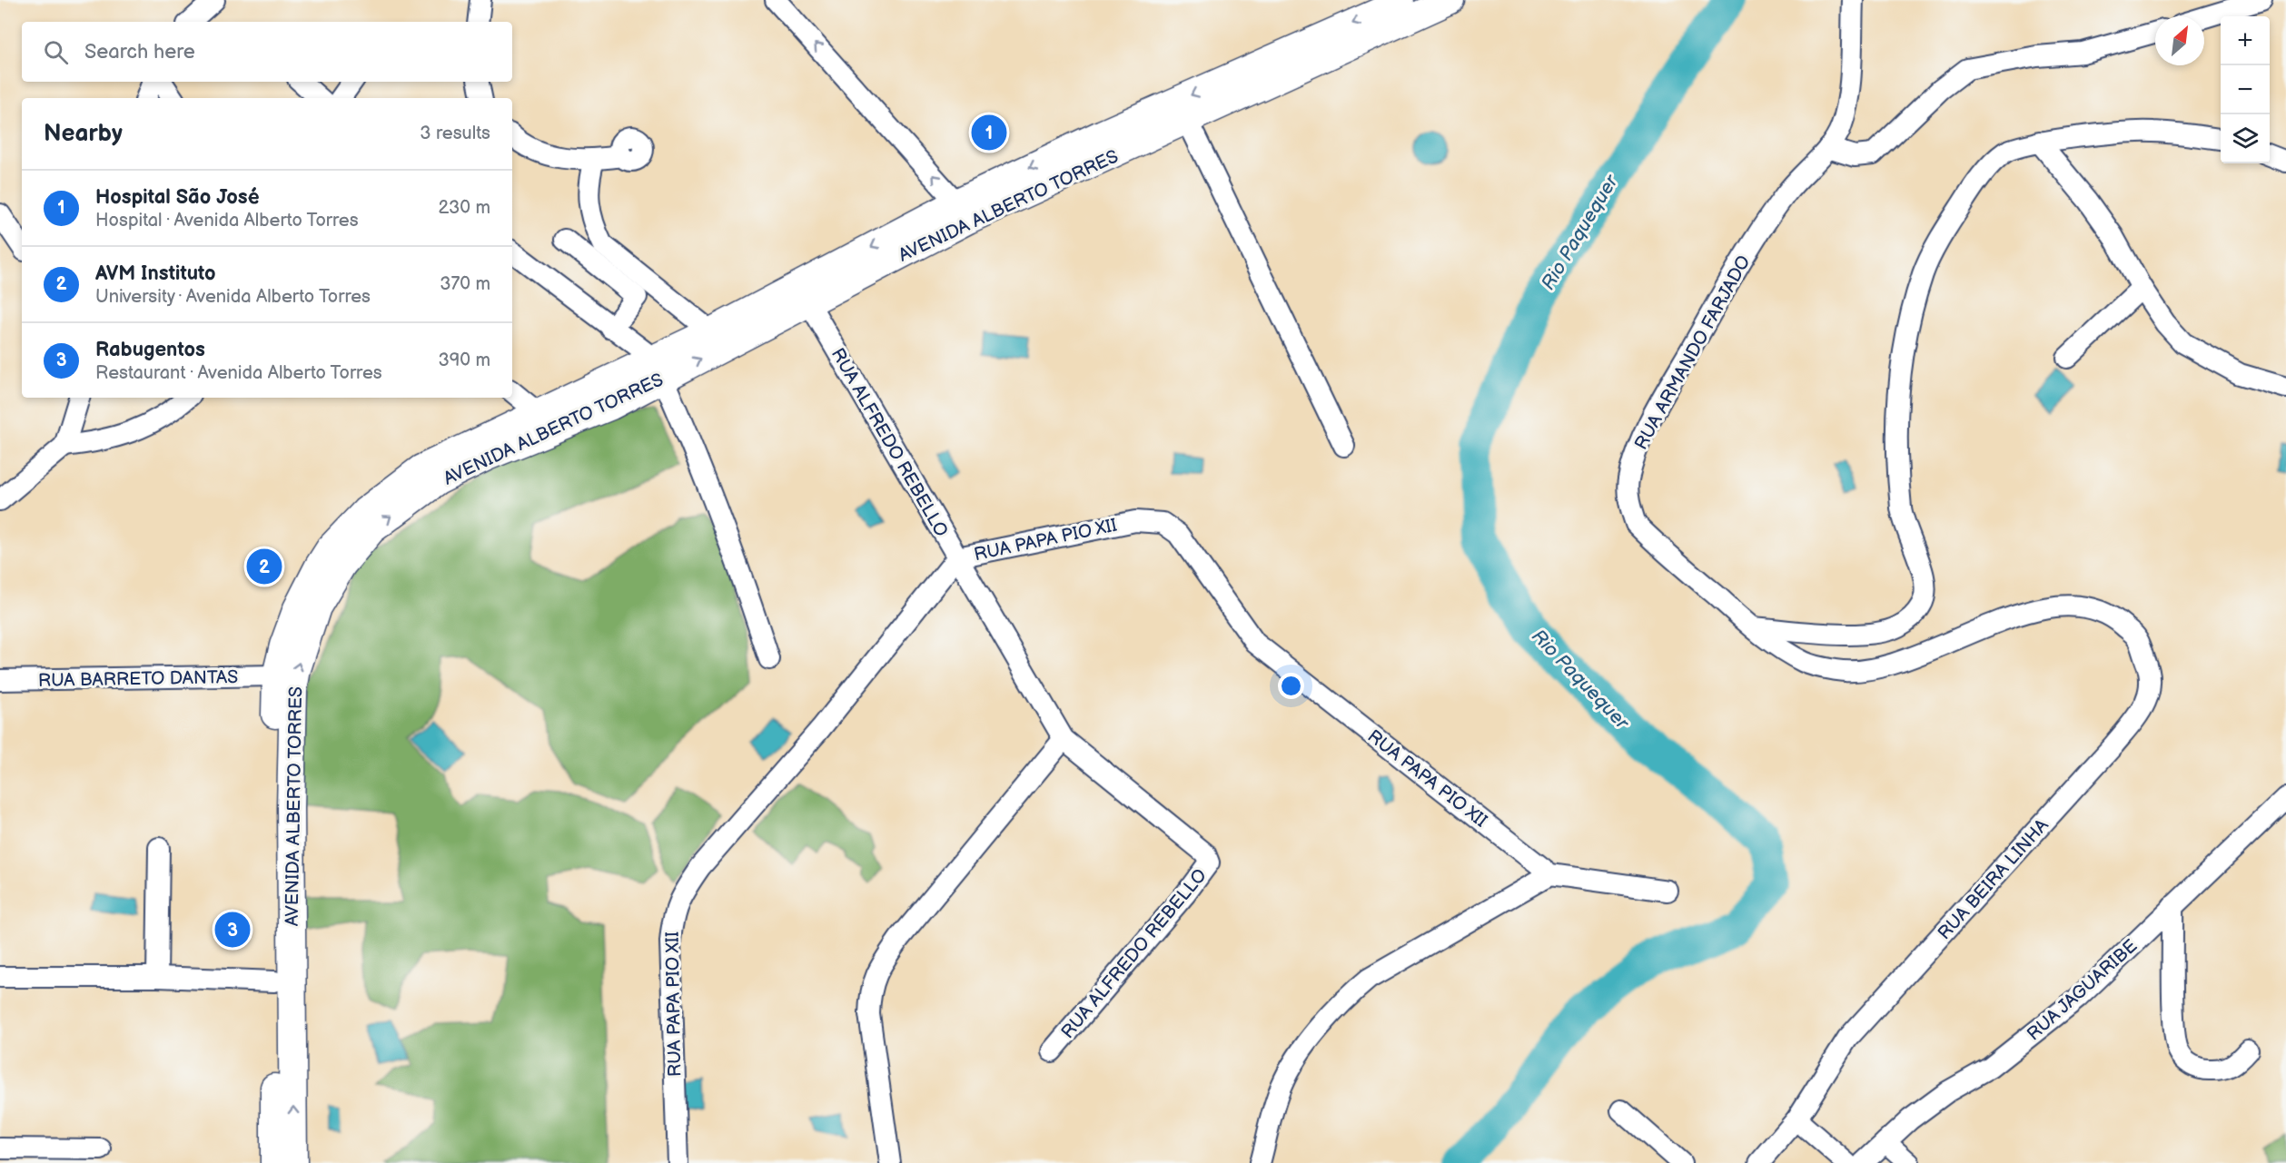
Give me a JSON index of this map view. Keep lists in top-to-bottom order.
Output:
{
  "streets": {
    "main road": ["AVENIDA ALBERTO TORRES"],
    "street": [
      "RUA ARMANDO FARJADO",
      "RUA ALFREDO REBELLO",
      "RUA PAPA PIO XII",
      "RUA BARRETO DANTAS",
      "RUA BEIRA LINHA",
      "RUA JAGUARIBE"
    ]
  },
  "crossings": [
    ["AVENIDA ALBERTO TORRES", "RUA ALFREDO REBELLO"],
    ["AVENIDA ALBERTO TORRES", "RUA BARRETO DANTAS"],
    ["RUA ARMANDO FARJADO", "RUA BEIRA LINHA"],
    ["RUA ALFREDO REBELLO", "RUA PAPA PIO XII"]
  ],
  "water": ["Rio Paquequer"],
  "north": "top right",
  "page": {
    "map_buttons": ["+", "−"],
    "search": "Search here",
    "heading": ["Nearby", "3 results"],
    "pins": ["1", "2", "3"],
    "list": [
      {
        "mark": "1",
        "name": "Hospital São José",
        "note": "Hospital · Avenida Alberto Torres",
        "value": "230 m"
      },
      {
        "mark": "2",
        "name": "AVM Instituto",
        "note": "University · Avenida Alberto Torres",
        "value": "370 m"
      },
      {
        "mark": "3",
        "name": "Rabugentos",
        "note": "Restaurant · Avenida Alberto Torres",
        "value": "390 m"
      }
    ]
  }
}
